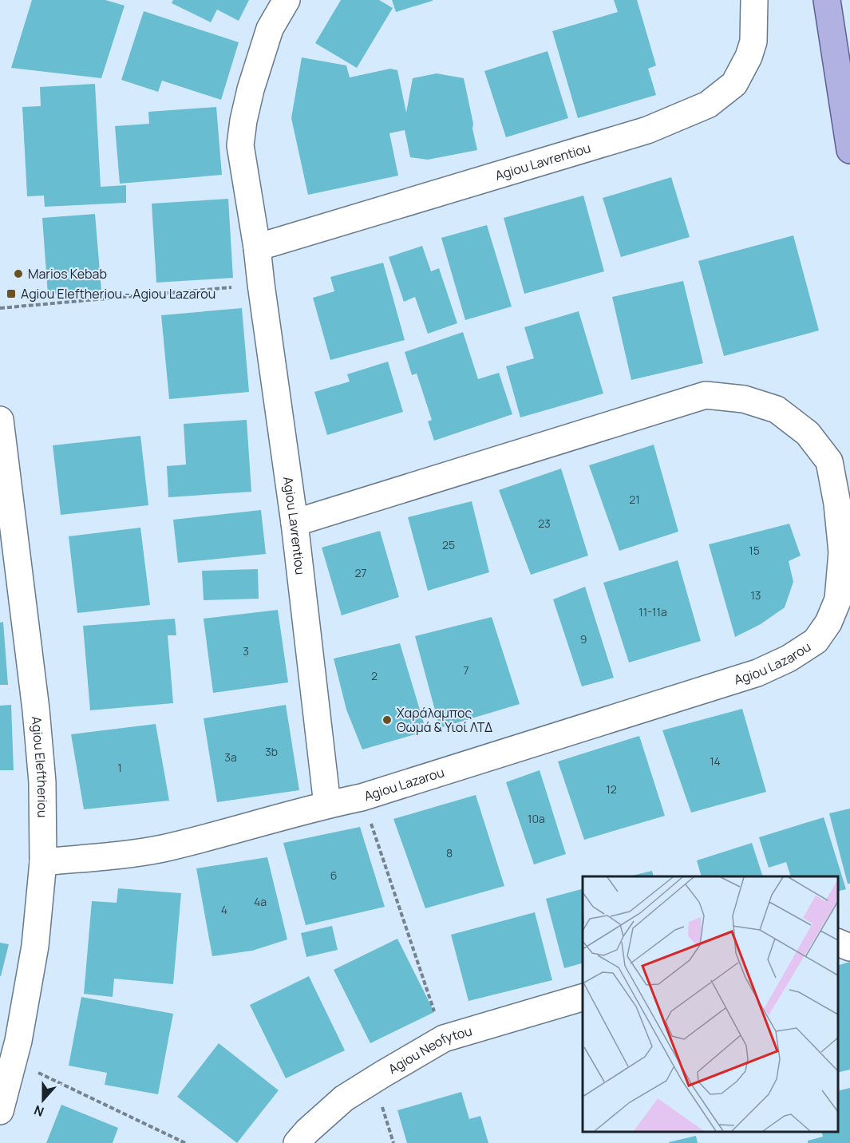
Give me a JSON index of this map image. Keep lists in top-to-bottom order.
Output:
{
  "streets": {
    "street": [
      "Agiou Lavrentiou",
      "Agiou Lazarou",
      "Agiou Eleftheriou",
      "Agiou Neofytou"
    ]
  },
  "crossings": [
    ["Agiou Lavrentiou", "Agiou Lazarou"],
    ["Agiou Lazarou", "Agiou Eleftheriou"]
  ],
  "places": {
    "other": ["Marios Kebab", "Χαράλαμπος Θωμά & Υιοί ΛΤΔ"],
    "transit": ["Agiou Eleftheriou - Agiou Lazarou"]
  },
  "house_numbers": [
    "21",
    "23",
    "25",
    "15",
    "27",
    "13",
    "11-11a",
    "9",
    "3",
    "7",
    "2",
    "3b",
    "3a",
    "14",
    "1",
    "12",
    "10a",
    "8",
    "6",
    "4a",
    "4"
  ],
  "north": "bottom"
}
